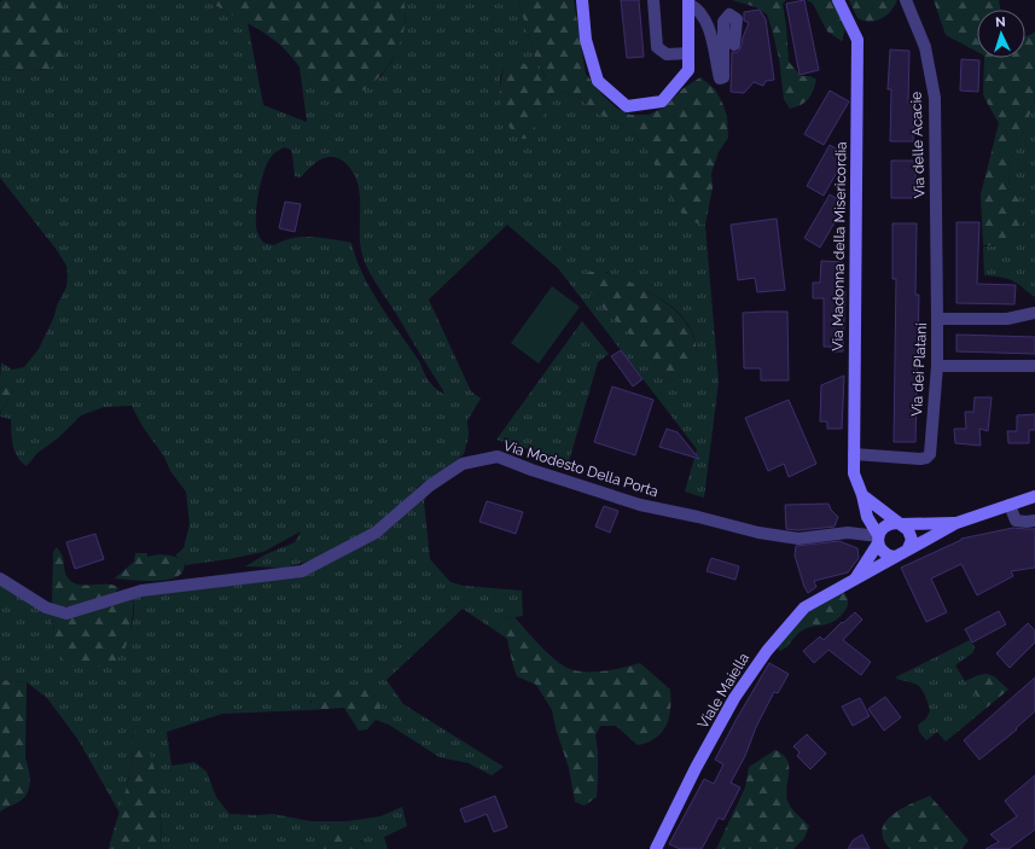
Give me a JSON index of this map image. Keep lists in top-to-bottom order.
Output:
{
  "streets": {
    "main road": ["Via Madonna della Misericordia", "Viale Maiella"],
    "street": ["Via delle Acacie", "Via dei Platani", "Via Modesto Della Porta"]
  },
  "crossings": [
    ["Via delle Acacie", "Via dei Platani"],
    ["Via Madonna della Misericordia", "Via dei Platani"],
    ["Via Madonna della Misericordia", "Via Modesto Della Porta"],
    ["Via Madonna della Misericordia", "Viale Maiella"],
    ["Via Modesto Della Porta", "Viale Maiella"]
  ],
  "north": "top"
}
